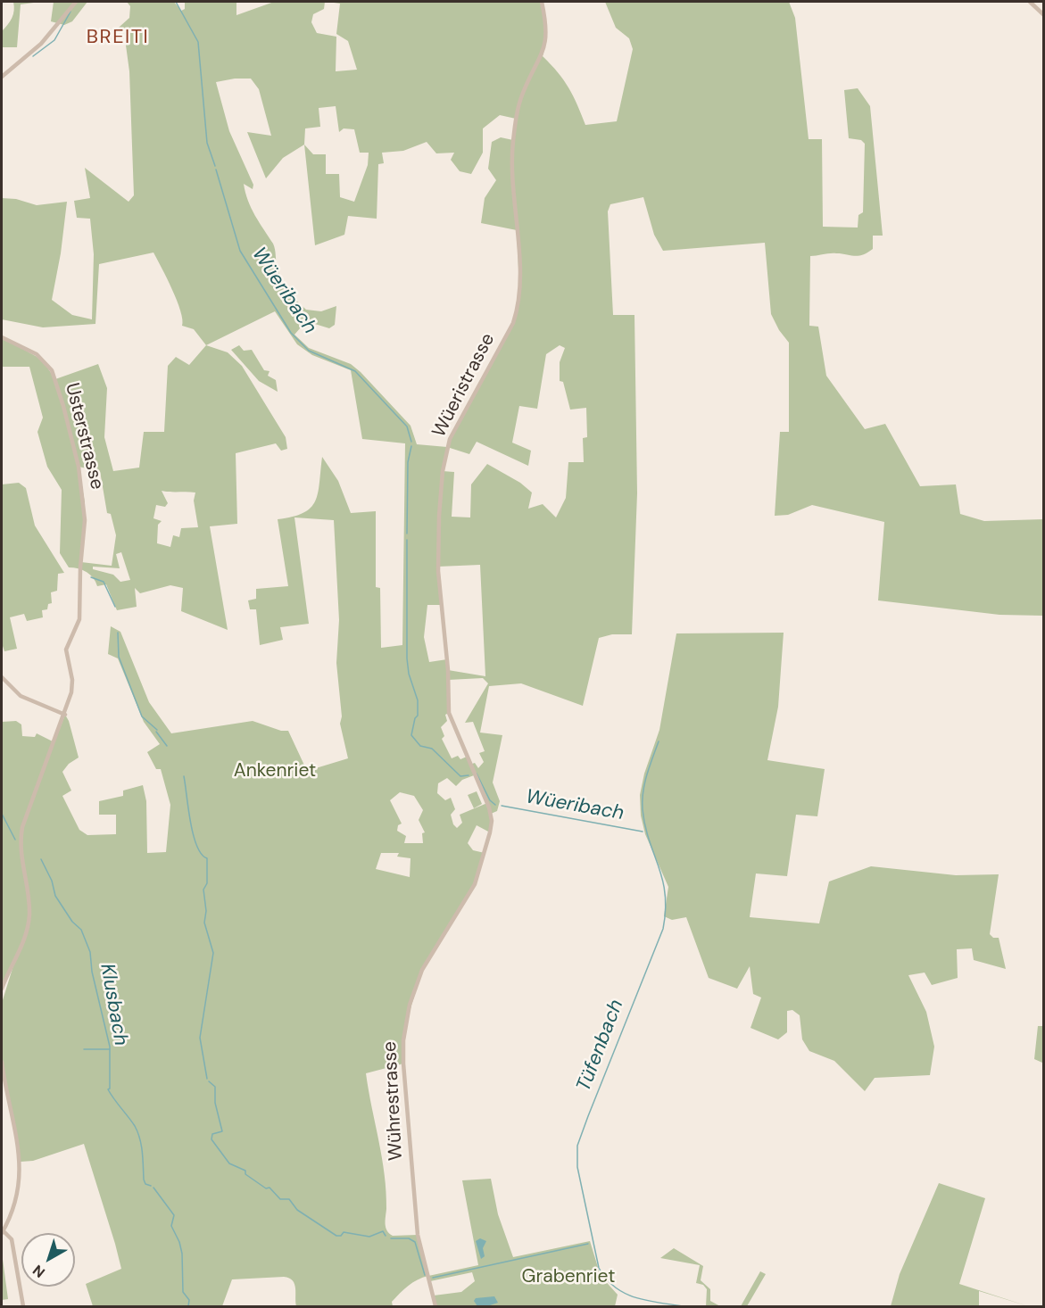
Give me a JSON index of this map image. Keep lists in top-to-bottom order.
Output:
{
  "streets": {
    "street": ["Wüeristrasse", "Usterstrasse", "Wührestrasse"]
  },
  "crossings": [
    ["Wüeristrasse", "Wührestrasse"]
  ],
  "districts": ["BREITI"],
  "water": ["Wüeribach", "Klusbach", "Tüfenbach"],
  "parks": ["Ankenriet", "Grabenriet"],
  "north": "bottom left"
}
